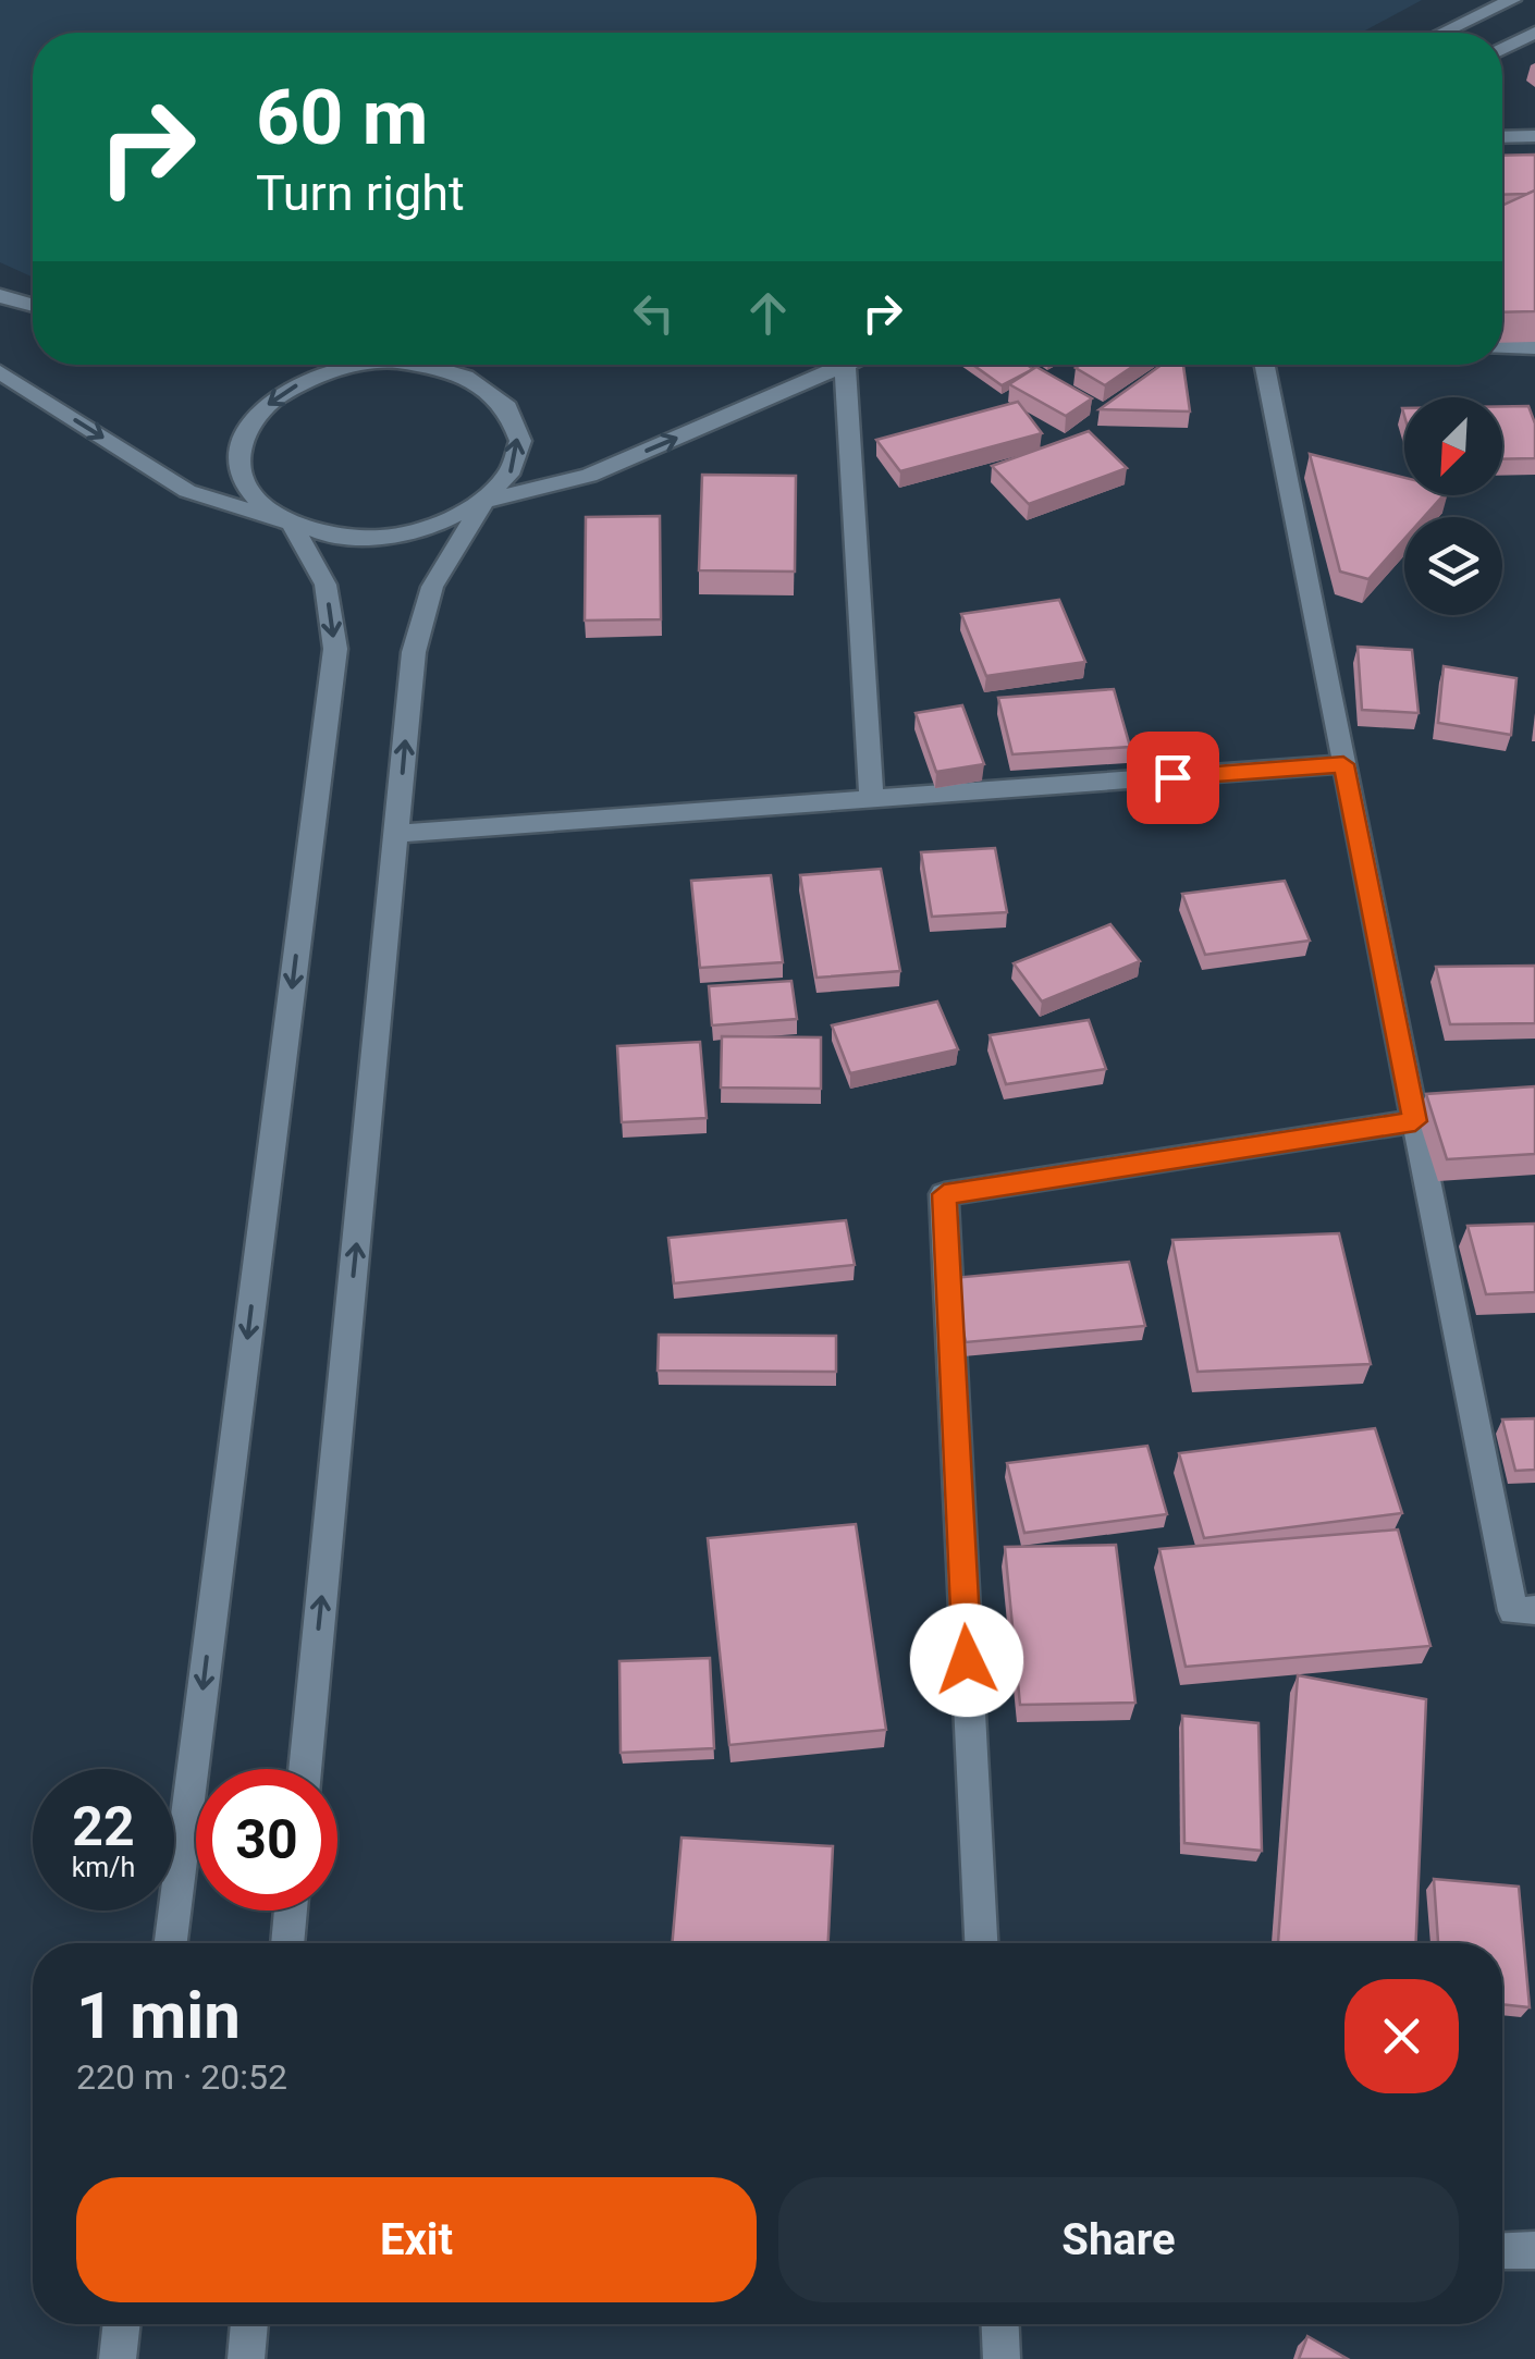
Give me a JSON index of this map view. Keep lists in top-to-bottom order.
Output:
{
  "north": "bottom left",
  "page": {
    "turn": ["60 m", "Turn right"],
    "speed": "22 km/h",
    "limit": "30",
    "heading": ["1 min", "220 m · 20:52"],
    "buttons": ["Exit", "Share"]
  }
}
